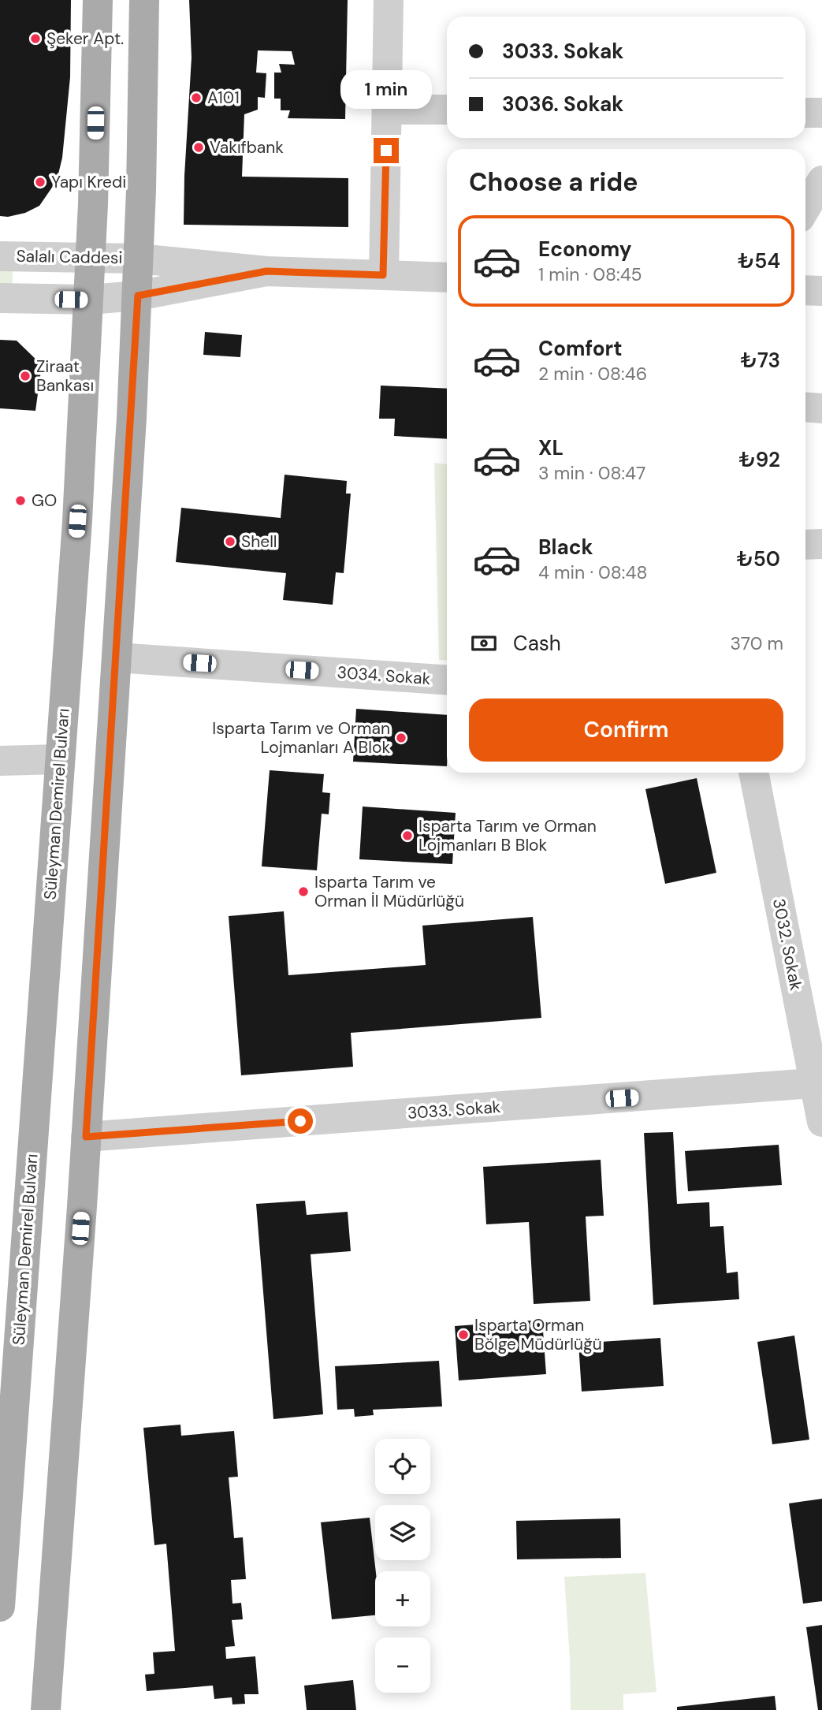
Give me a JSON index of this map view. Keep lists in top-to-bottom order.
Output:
{
  "streets": {
    "main road": ["Süleyman Demirel Bulvarı"],
    "street": [
      "Salalı Caddesi",
      "3034. Sokak",
      "3032. Sokak",
      "3033. Sokak"
    ]
  },
  "crossings": [
    ["Salalı Caddesi", "Süleyman Demirel Bulvarı"],
    ["3032. Sokak", "3033. Sokak"]
  ],
  "places": [
    "Şeker Apt.",
    "A101",
    "Vakıfbank",
    "Yapı Kredi",
    "Ziraat Bankası",
    "GO",
    "Shell",
    "Isparta Tarım ve Orman Lojmanları A Blok",
    "Isparta Tarım ve Orman Lojmanları B Blok",
    "Isparta Tarım ve Orman İl Müdürlüğü",
    "Isparta Orman Bölge Müdürlüğü"
  ],
  "page": {
    "banner": ["3033. Sokak", "3036. Sokak"],
    "bubble": "1 min",
    "heading": "Choose a ride",
    "list": [
      {
        "name": "Economy",
        "note": "1 min · 08:45",
        "value": "₺54"
      },
      {
        "name": "Comfort",
        "note": "2 min · 08:46",
        "value": "₺73"
      },
      {
        "name": "XL",
        "note": "3 min · 08:47",
        "value": "₺92"
      },
      {
        "name": "Black",
        "note": "4 min · 08:48",
        "value": "₺50"
      }
    ],
    "pay": ["Cash", "370 m"],
    "buttons": "Confirm",
    "map_buttons": ["+", "−"]
  }
}
